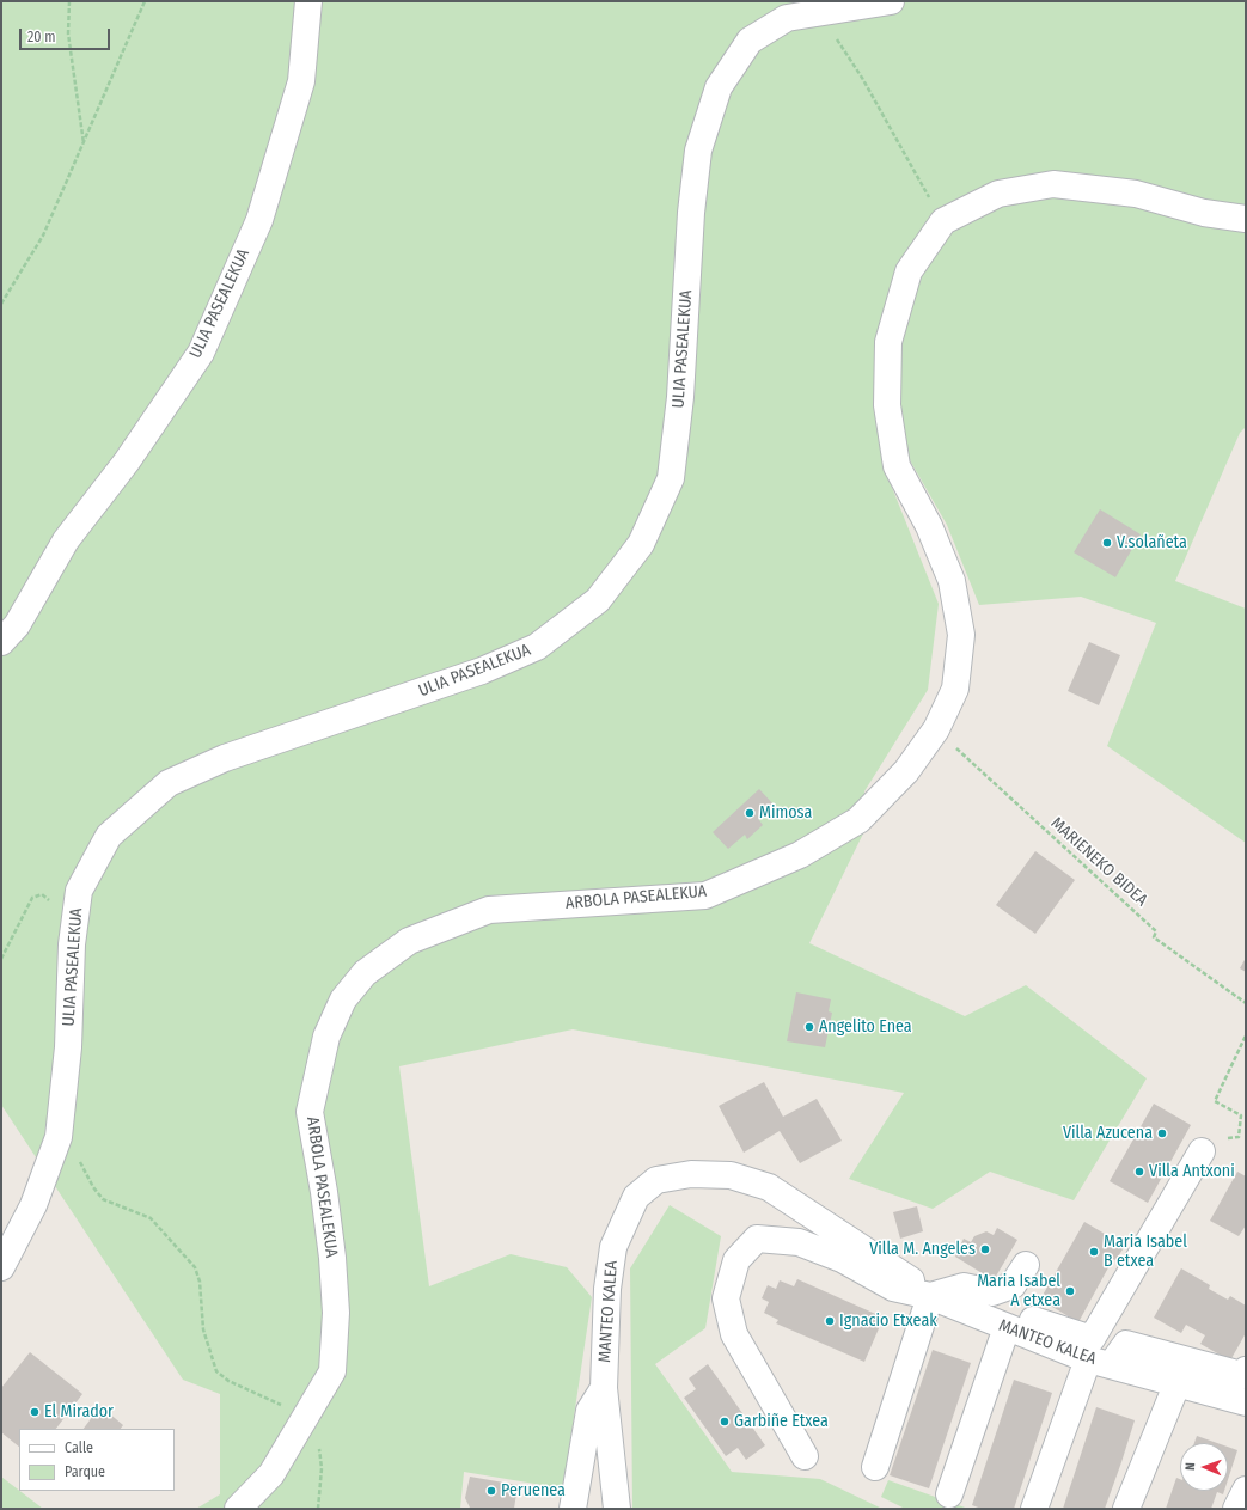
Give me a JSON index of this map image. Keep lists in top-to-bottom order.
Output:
{
  "streets": {
    "street": ["ULIA PASEALEKUA", "ARBOLA PASEALEKUA", "MANTEO KALEA"],
    "path": ["MARIENEKO BIDEA"]
  },
  "crossings": [
    ["MARIENEKO BIDEA", "ARBOLA PASEALEKUA"]
  ],
  "places": [
    "V.solañeta",
    "Mimosa",
    "Angelito Enea",
    "Villa Azucena",
    "Villa Antxoni",
    "Villa M. Angeles",
    "Maria Isabel B etxea",
    "Maria Isabel A etxea",
    "Ignacio Etxeak",
    "El Mirador",
    "Garbiñe Etxea",
    "Peruenea"
  ],
  "legend": ["Calle", "Parque"],
  "scale_bar": "20 m",
  "north": "left"
}
